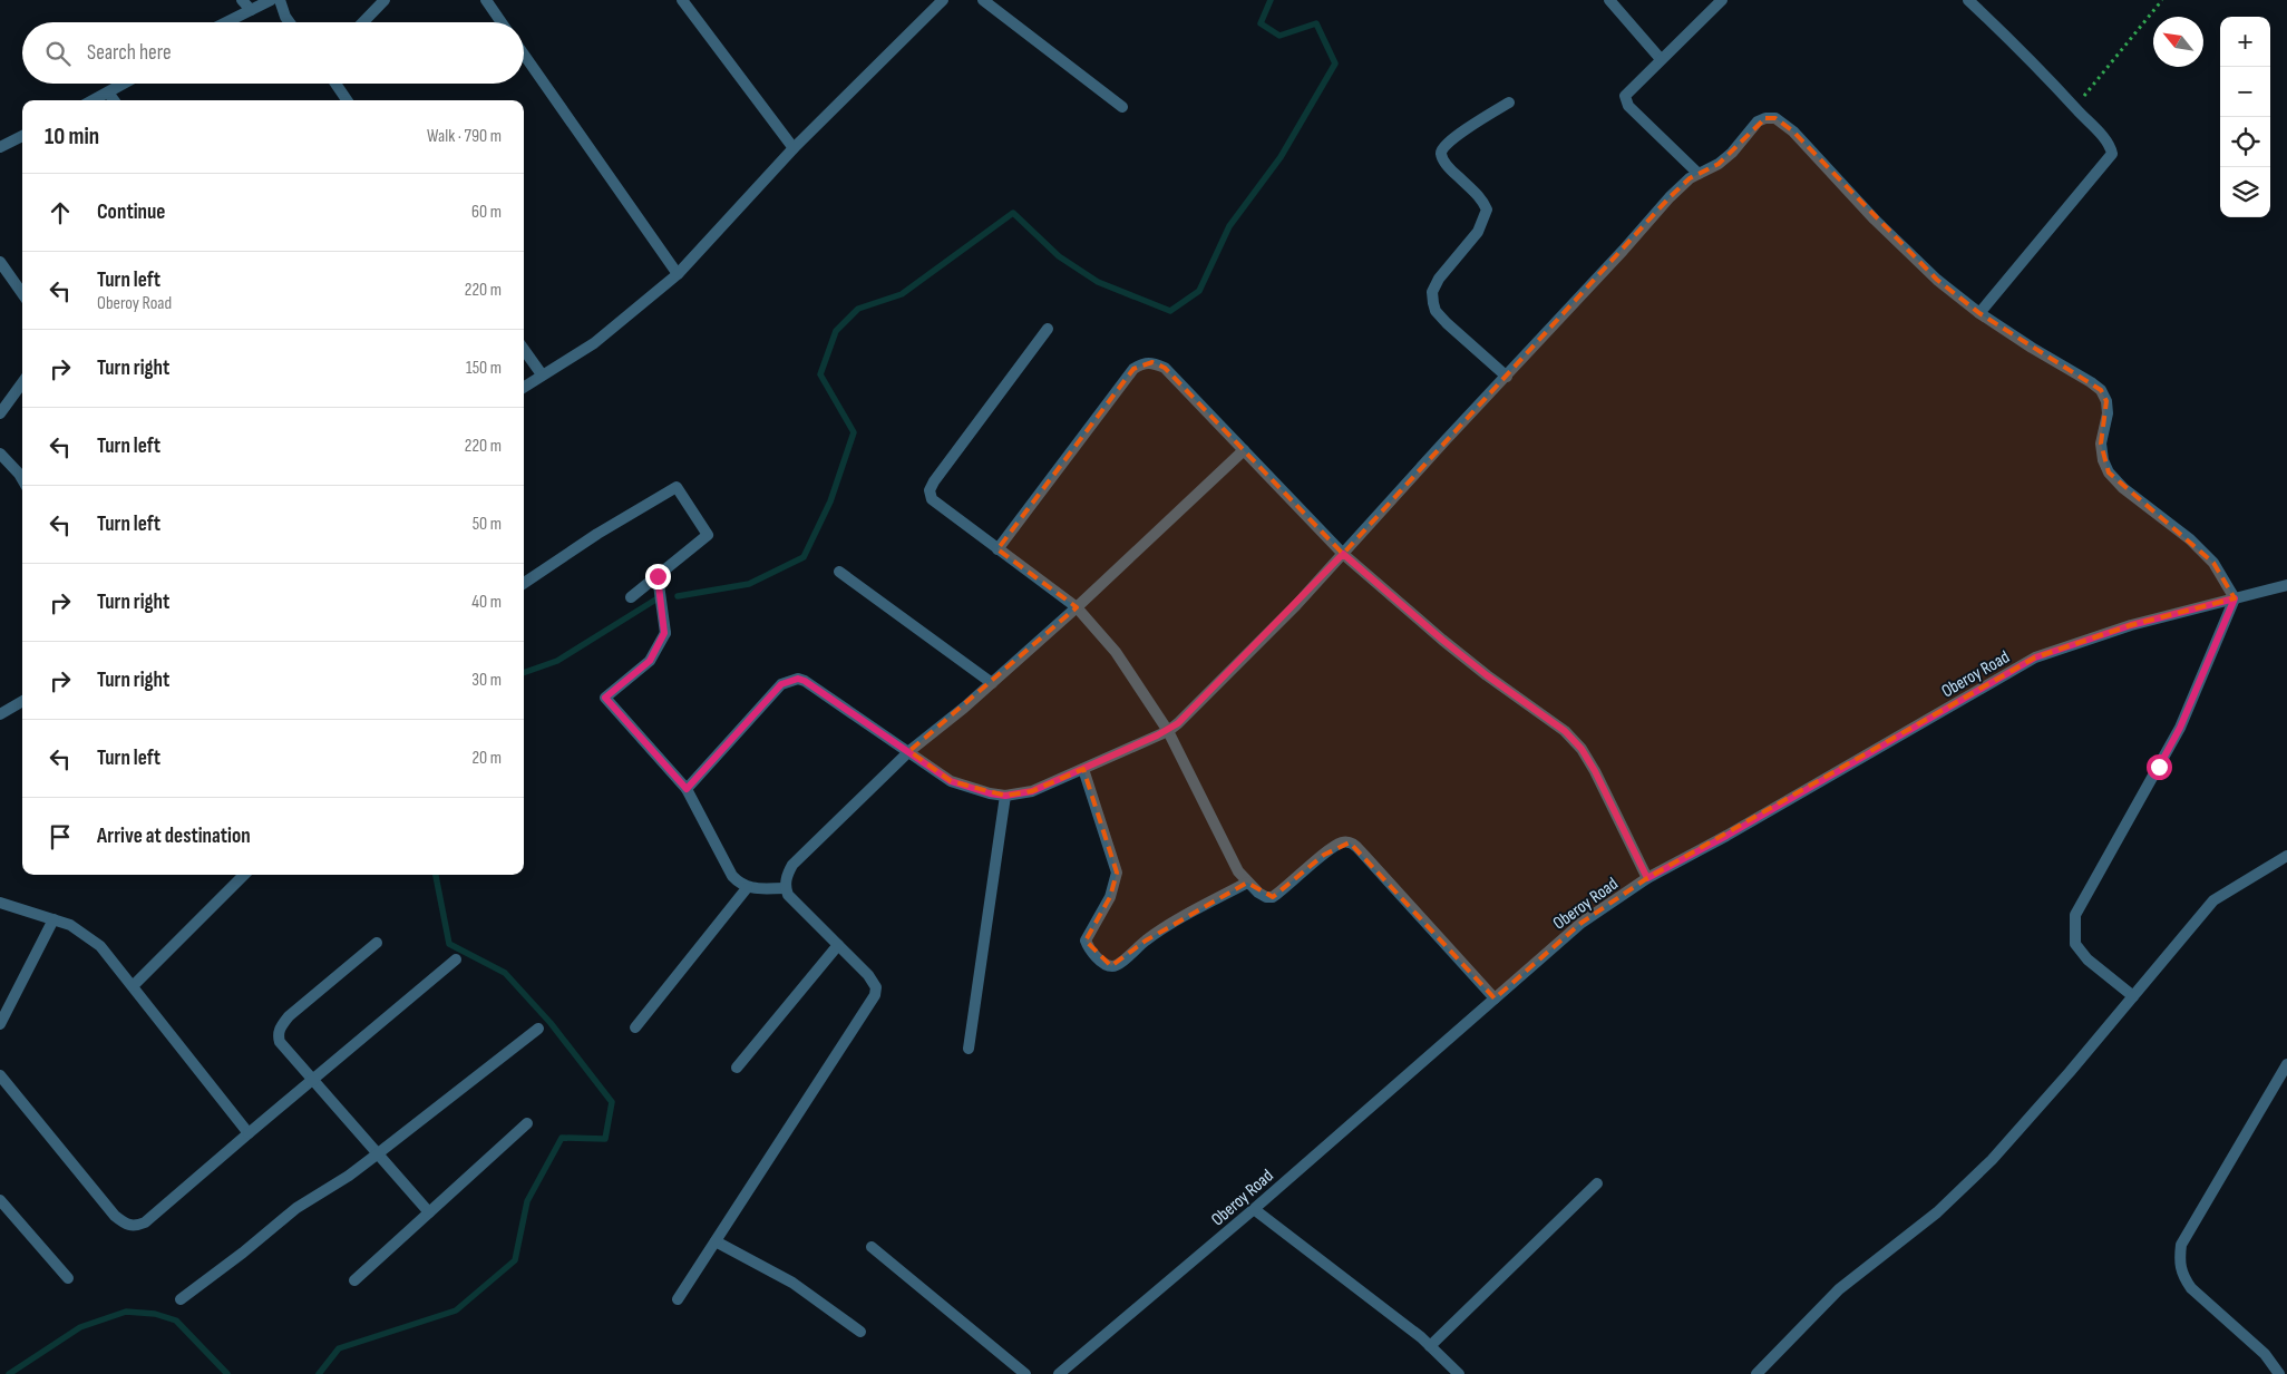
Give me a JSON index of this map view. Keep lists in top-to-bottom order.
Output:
{
  "streets": {
    "street": ["Oberoy Road"]
  },
  "north": "top left",
  "page": {
    "map_buttons": ["+", "−"],
    "search": "Search here",
    "heading": ["10 min", "Walk · 790 m"],
    "list": [
      ["Continue", "60 m"],
      ["Turn left", "Oberoy Road", "220 m"],
      ["Turn right", "150 m"],
      ["Turn left", "220 m"],
      ["Turn left", "50 m"],
      ["Turn right", "40 m"],
      ["Turn right", "30 m"],
      ["Turn left", "20 m"],
      "Arrive at destination"
    ]
  }
}
